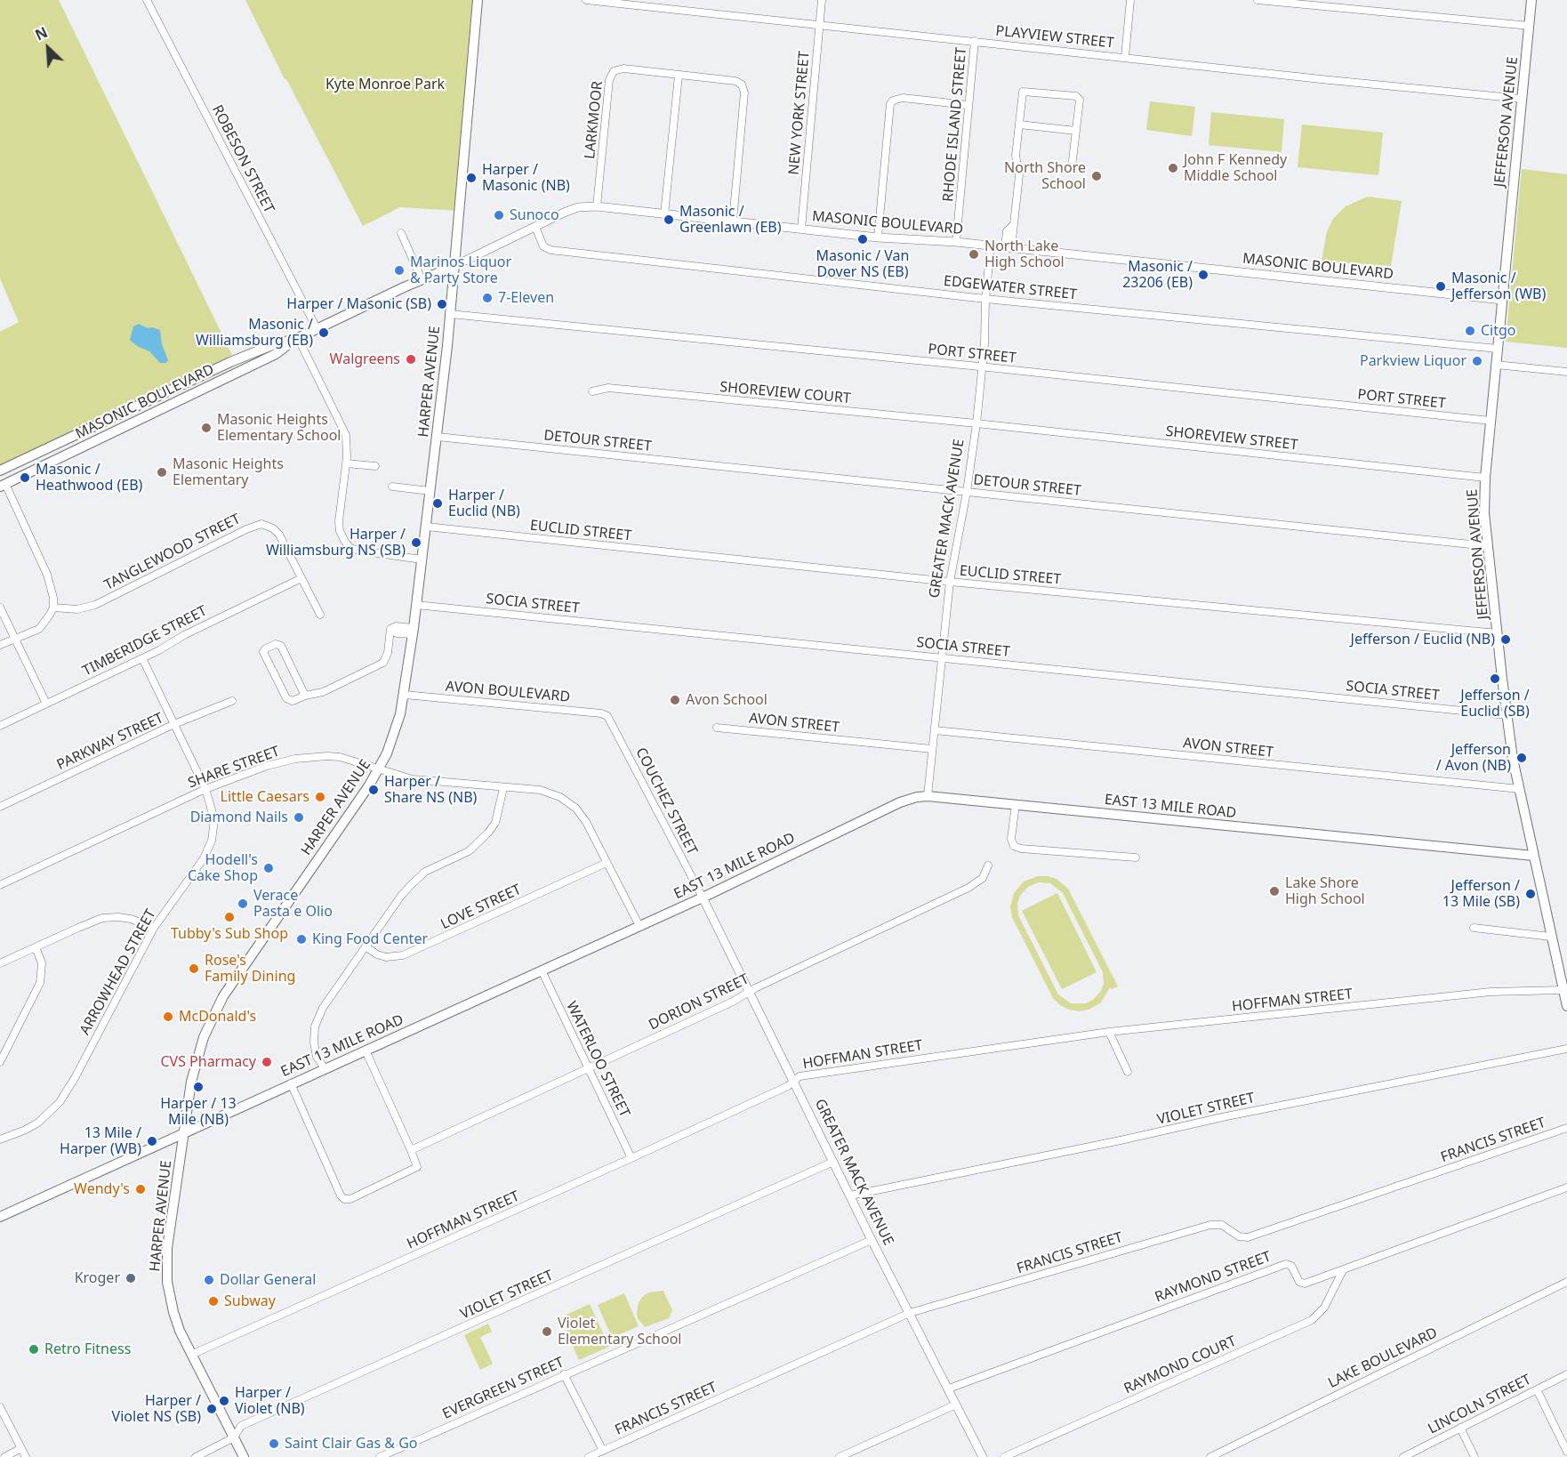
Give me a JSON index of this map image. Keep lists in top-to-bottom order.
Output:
{
  "streets": {
    "main road": [
      "JEFFERSON AVENUE",
      "MASONIC BOULEVARD",
      "HARPER AVENUE",
      "EAST 13 MILE ROAD"
    ],
    "street": [
      "PLAYVIEW STREET",
      "NEW YORK STREET",
      "LARKMOOR",
      "RHODE ISLAND STREET",
      "ROBESON STREET",
      "EDGEWATER STREET",
      "PORT STREET",
      "SHOREVIEW COURT",
      "SHOREVIEW STREET",
      "DETOUR STREET",
      "GREATER MACK AVENUE",
      "EUCLID STREET",
      "TANGLEWOOD STREET",
      "SOCIA STREET",
      "TIMBERIDGE STREET",
      "AVON BOULEVARD",
      "AVON STREET",
      "PARKWAY STREET",
      "SHARE STREET",
      "COUCHEZ STREET",
      "LOVE STREET",
      "ARROWHEAD STREET",
      "HOFFMAN STREET",
      "DORION STREET",
      "WATERLOO STREET",
      "VIOLET STREET",
      "FRANCIS STREET",
      "RAYMOND STREET",
      "LAKE BOULEVARD",
      "RAYMOND COURT",
      "EVERGREEN STREET",
      "LINCOLN STREET"
    ]
  },
  "crossings": [
    ["PLAYVIEW STREET", "NEW YORK STREET"],
    ["PLAYVIEW STREET", "JEFFERSON AVENUE"],
    ["PLAYVIEW STREET", "RHODE ISLAND STREET"],
    ["NEW YORK STREET", "MASONIC BOULEVARD"],
    ["LARKMOOR", "MASONIC BOULEVARD"],
    ["JEFFERSON AVENUE", "MASONIC BOULEVARD"],
    ["JEFFERSON AVENUE", "EDGEWATER STREET"],
    ["JEFFERSON AVENUE", "PORT STREET"],
    ["JEFFERSON AVENUE", "SHOREVIEW STREET"],
    ["JEFFERSON AVENUE", "DETOUR STREET"],
    ["JEFFERSON AVENUE", "EUCLID STREET"],
    ["JEFFERSON AVENUE", "SOCIA STREET"],
    ["JEFFERSON AVENUE", "AVON STREET"],
    ["JEFFERSON AVENUE", "EAST 13 MILE ROAD"],
    ["JEFFERSON AVENUE", "HOFFMAN STREET"],
    ["RHODE ISLAND STREET", "MASONIC BOULEVARD"],
    ["ROBESON STREET", "MASONIC BOULEVARD"],
    ["MASONIC BOULEVARD", "EDGEWATER STREET"],
    ["MASONIC BOULEVARD", "HARPER AVENUE"],
    ["MASONIC BOULEVARD", "GREATER MACK AVENUE"],
    ["EDGEWATER STREET", "GREATER MACK AVENUE"],
    ["PORT STREET", "HARPER AVENUE"],
    ["PORT STREET", "GREATER MACK AVENUE"],
    ["HARPER AVENUE", "DETOUR STREET"],
    ["HARPER AVENUE", "EUCLID STREET"],
    ["HARPER AVENUE", "SOCIA STREET"],
    ["HARPER AVENUE", "AVON BOULEVARD"],
    ["HARPER AVENUE", "SHARE STREET"],
    ["HARPER AVENUE", "EAST 13 MILE ROAD"],
    ["HARPER AVENUE", "HOFFMAN STREET"],
    ["HARPER AVENUE", "VIOLET STREET"],
    ["SHOREVIEW COURT", "SHOREVIEW STREET"],
    ["SHOREVIEW COURT", "GREATER MACK AVENUE"],
    ["SHOREVIEW STREET", "GREATER MACK AVENUE"],
    ["DETOUR STREET", "GREATER MACK AVENUE"],
    ["GREATER MACK AVENUE", "EUCLID STREET"],
    ["GREATER MACK AVENUE", "SOCIA STREET"],
    ["GREATER MACK AVENUE", "AVON STREET"],
    ["GREATER MACK AVENUE", "COUCHEZ STREET"],
    ["GREATER MACK AVENUE", "EAST 13 MILE ROAD"],
    ["GREATER MACK AVENUE", "HOFFMAN STREET"],
    ["GREATER MACK AVENUE", "DORION STREET"],
    ["GREATER MACK AVENUE", "VIOLET STREET"],
    ["GREATER MACK AVENUE", "FRANCIS STREET"],
    ["GREATER MACK AVENUE", "RAYMOND STREET"],
    ["GREATER MACK AVENUE", "EVERGREEN STREET"],
    ["TANGLEWOOD STREET", "TIMBERIDGE STREET"],
    ["TIMBERIDGE STREET", "ARROWHEAD STREET"],
    ["AVON BOULEVARD", "COUCHEZ STREET"],
    ["PARKWAY STREET", "ARROWHEAD STREET"],
    ["SHARE STREET", "EAST 13 MILE ROAD"],
    ["SHARE STREET", "LOVE STREET"],
    ["SHARE STREET", "ARROWHEAD STREET"],
    ["COUCHEZ STREET", "EAST 13 MILE ROAD"],
    ["EAST 13 MILE ROAD", "WATERLOO STREET"],
    ["HOFFMAN STREET", "WATERLOO STREET"],
    ["DORION STREET", "WATERLOO STREET"],
    ["RAYMOND STREET", "RAYMOND COURT"]
  ],
  "parks": ["Kyte Monroe Park"],
  "places": [
    "John F Kennedy Middle School",
    "North Shore School",
    "Harper / Masonic (NB)",
    "Sunoco",
    "Masonic / Greenlawn (EB)",
    "Masonic / Van Dover NS (EB)",
    "North Lake High School",
    "Marinos Liquor & Party Store",
    "Masonic / 23206 (EB)",
    "Masonic / Jefferson (WB)",
    "7-Eleven",
    "Harper / Masonic (SB)",
    "Citgo",
    "Masonic / Williamsburg (EB)",
    "Walgreens",
    "Parkview Liquor",
    "Masonic Heights Elementary School",
    "Masonic Heights Elementary",
    "Masonic / Heathwood (EB)",
    "Harper / Euclid (NB)",
    "Harper / Williamsburg NS (SB)",
    "Jefferson / Euclid (NB)",
    "Jefferson / Euclid (SB)",
    "Avon School",
    "Jefferson / Avon (NB)",
    "Harper / Share NS (NB)",
    "Little Caesars",
    "Diamond Nails",
    "Hodell's Cake Shop",
    "Lake Shore High School",
    "Jefferson / 13 Mile (SB)",
    "Verace Pasta e Olio",
    "Tubby's Sub Shop",
    "King Food Center",
    "Rose's Family Dining",
    "McDonald's",
    "CVS Pharmacy",
    "Harper / 13 Mile (NB)",
    "13 Mile / Harper (WB)",
    "Wendy's",
    "Kroger",
    "Dollar General",
    "Subway",
    "Violet Elementary School",
    "Retro Fitness",
    "Harper / Violet (NB)",
    "Harper / Violet NS (SB)",
    "Saint Clair Gas & Go"
  ],
  "north": "top left"
}
